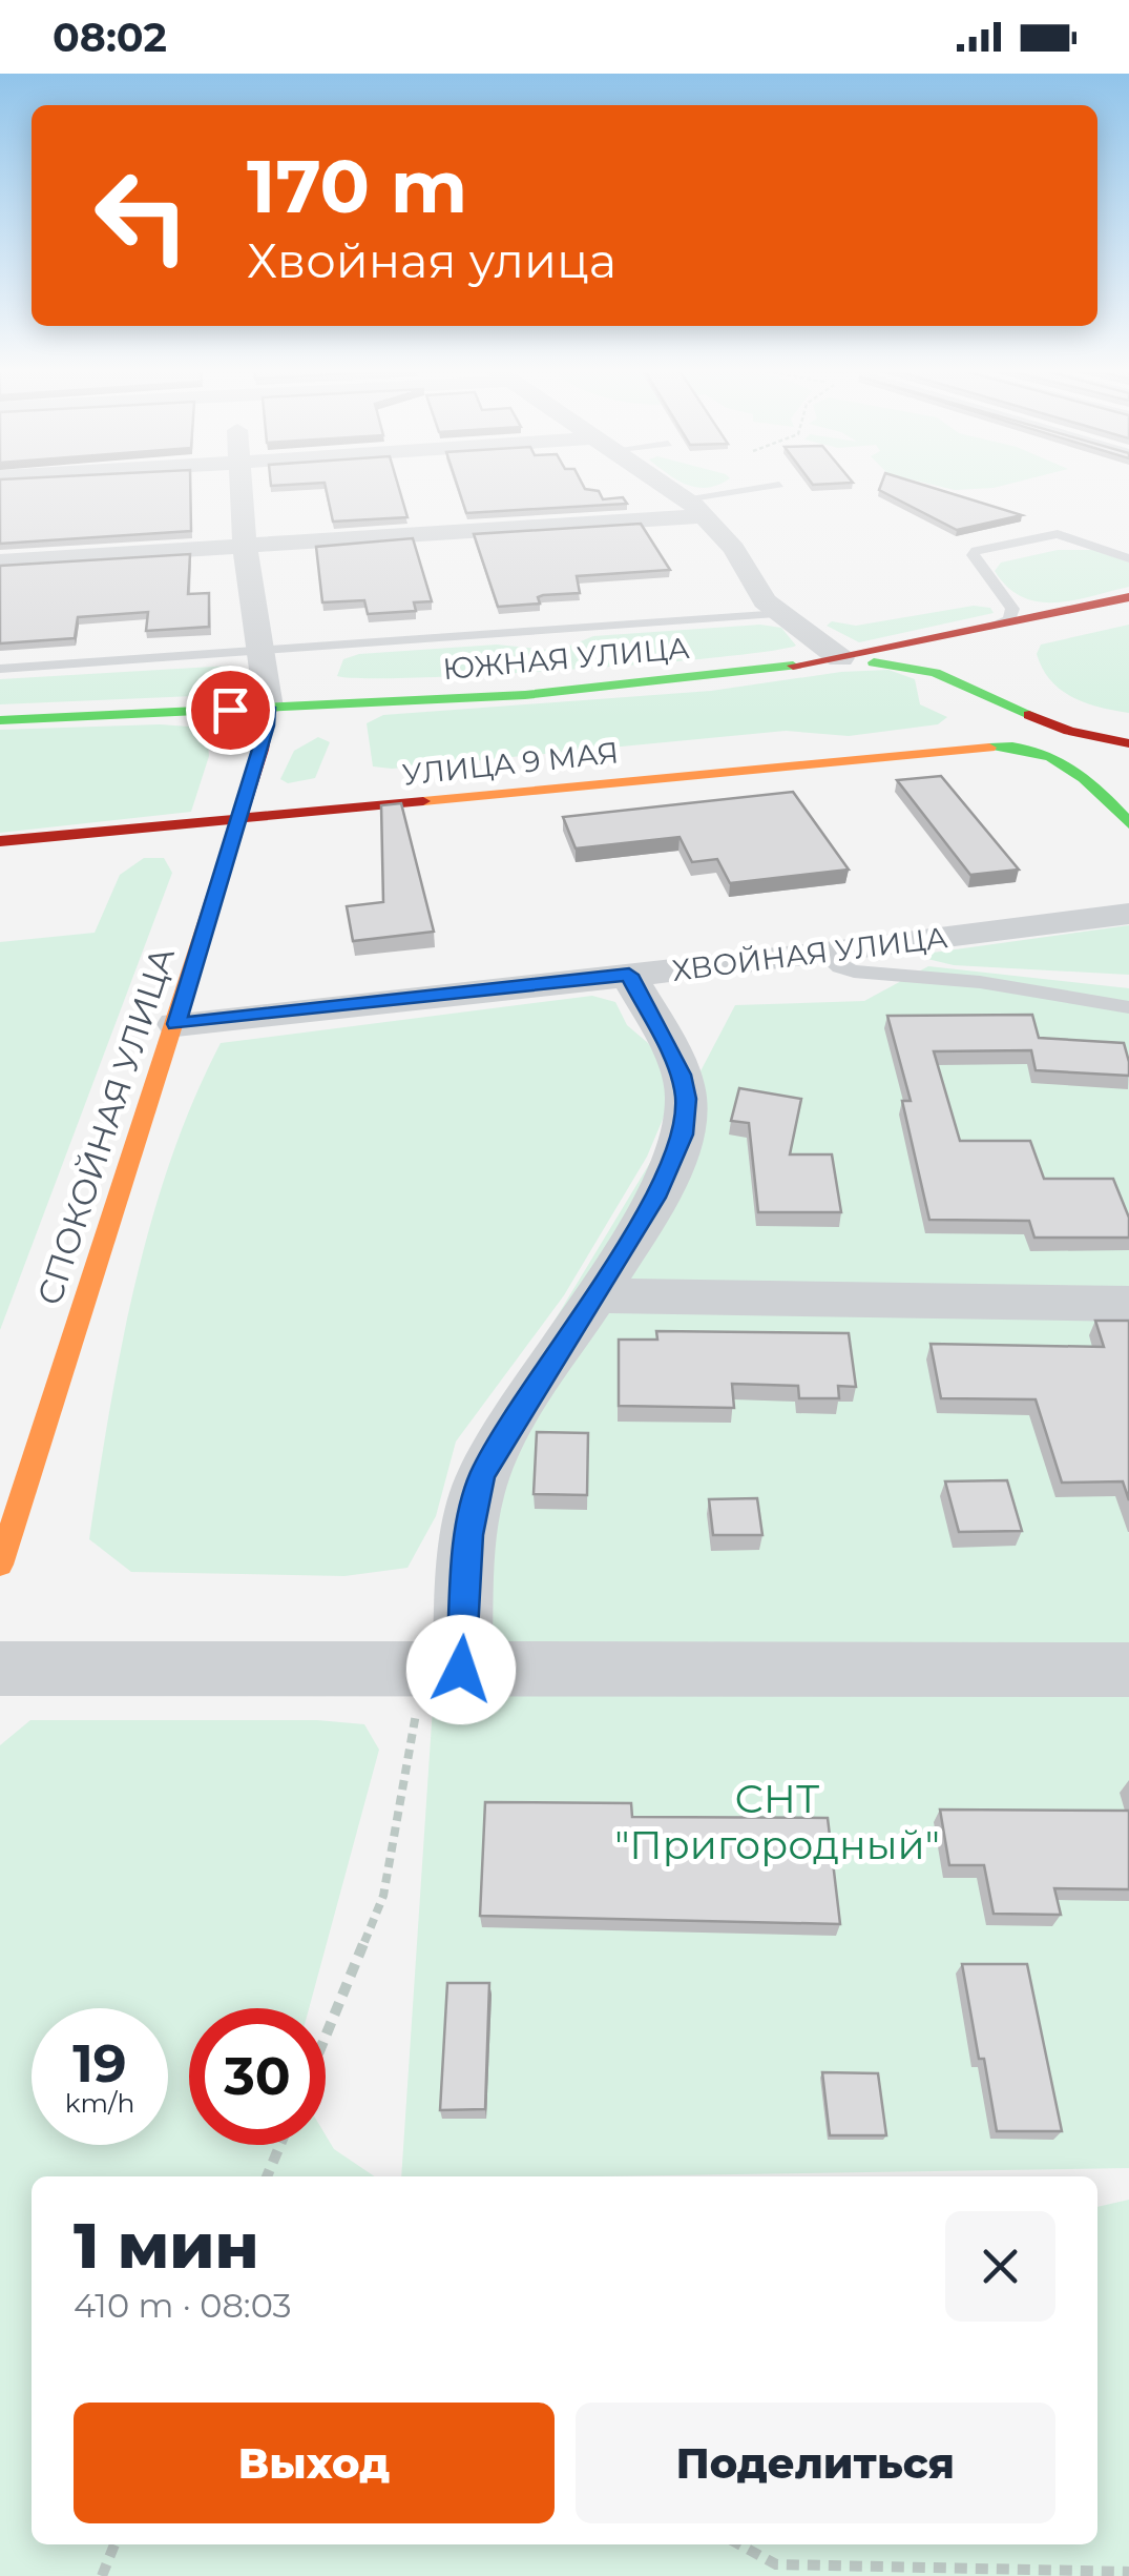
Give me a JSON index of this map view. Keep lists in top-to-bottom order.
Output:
{
  "streets": {
    "street": [
      "ЮЖНАЯ УЛИЦА",
      "УЛИЦА 9 МАЯ",
      "ХВОЙНАЯ УЛИЦА",
      "СПОКОЙНАЯ УЛИЦА"
    ]
  },
  "crossings": [
    ["ЮЖНАЯ УЛИЦА", "СПОКОЙНАЯ УЛИЦА"],
    ["УЛИЦА 9 МАЯ", "СПОКОЙНАЯ УЛИЦА"],
    ["ХВОЙНАЯ УЛИЦА", "СПОКОЙНАЯ УЛИЦА"]
  ],
  "parks": ["СНТ \"Пригородный\""],
  "page": {
    "status": "08:02",
    "turn": ["170 m", "Хвойная улица"],
    "speed": "19 km/h",
    "limit": "30",
    "heading": ["1 мин", "410 m · 08:03"],
    "buttons": ["Выход", "Поделиться"]
  }
}
